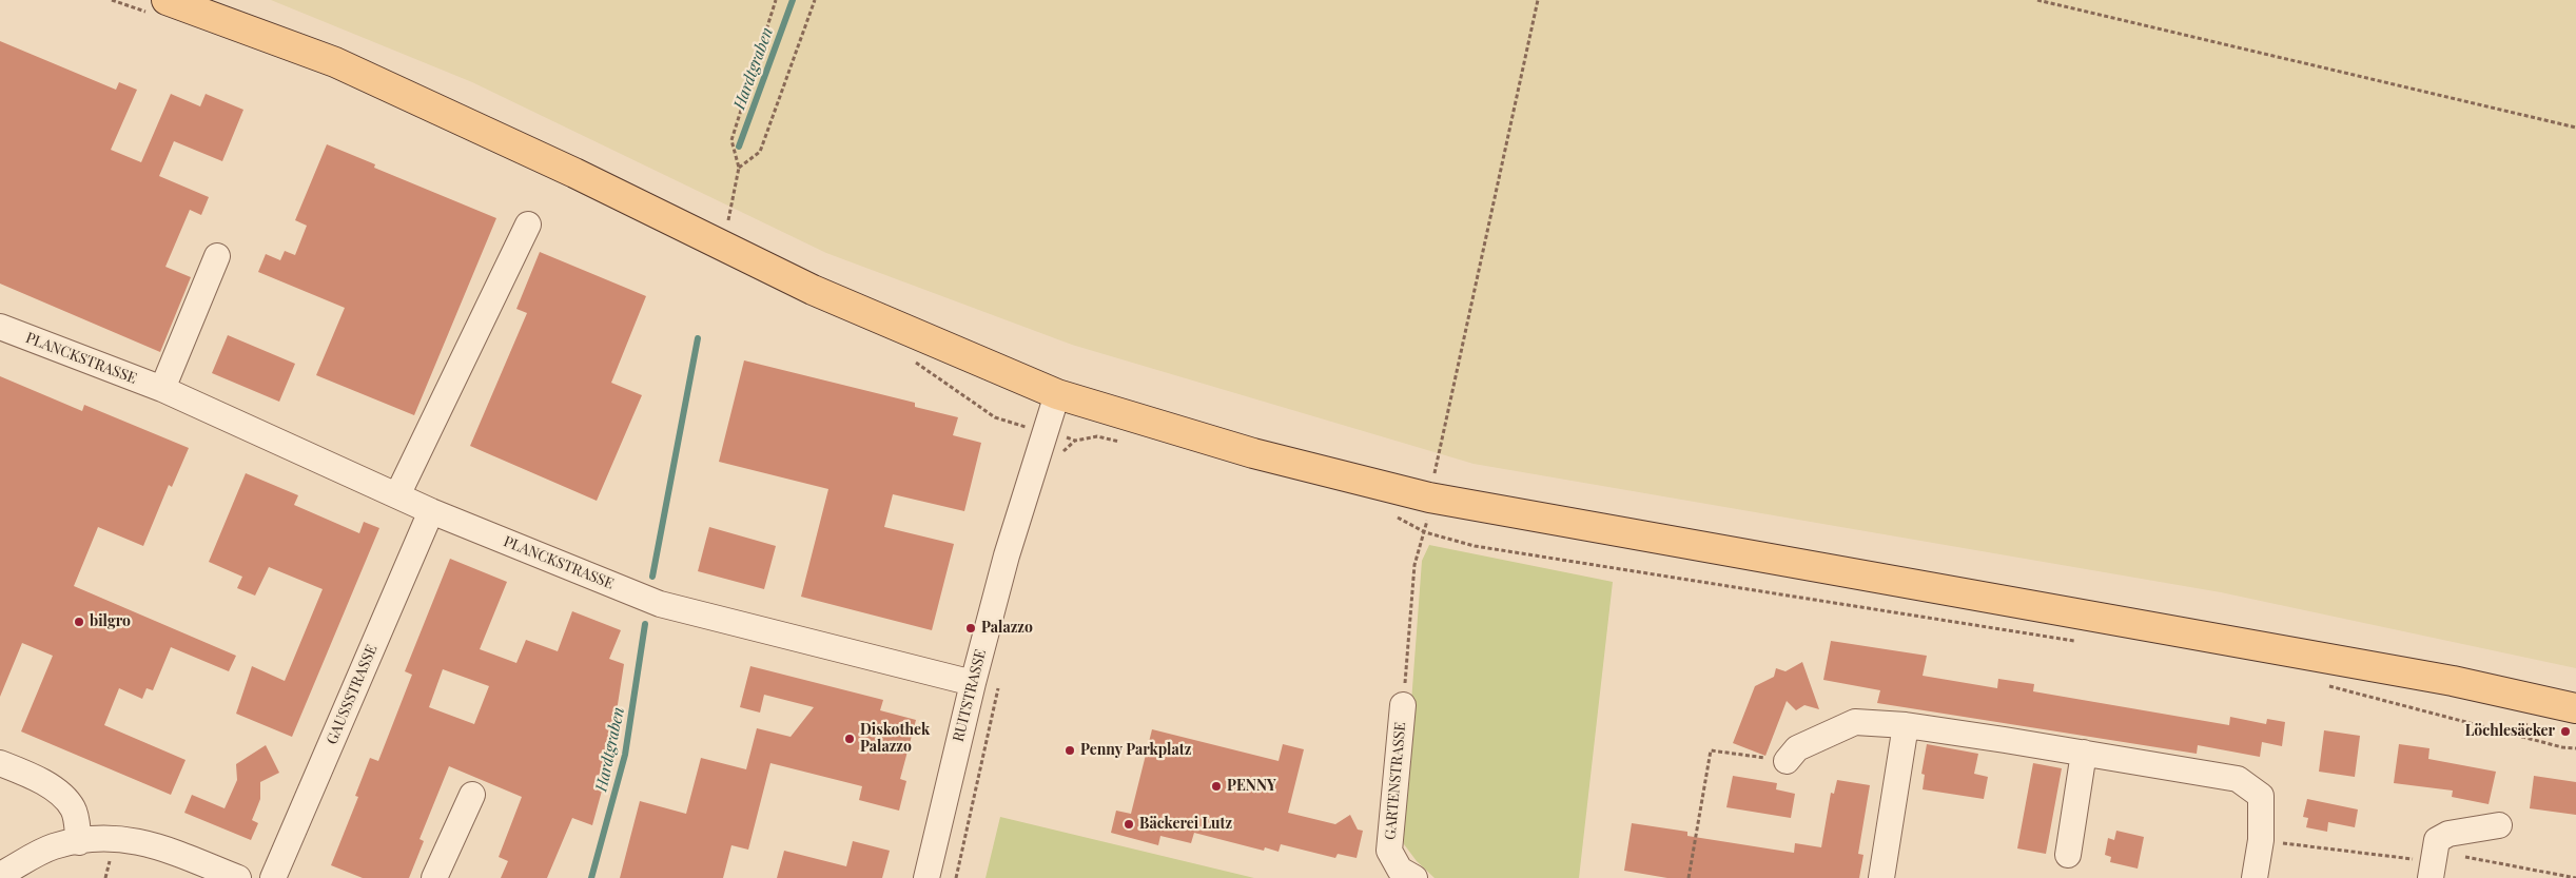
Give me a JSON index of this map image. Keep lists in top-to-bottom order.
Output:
{
  "streets": {
    "street": [
      "PLANCKSTRASSE",
      "GAUSSSTRASSE",
      "RUITSTRASSE",
      "GARTENSTRASSE"
    ]
  },
  "crossings": [
    ["PLANCKSTRASSE", "GAUSSSTRASSE"],
    ["PLANCKSTRASSE", "RUITSTRASSE"]
  ],
  "water": ["Hardtgraben"],
  "places": [
    "bilgro",
    "Palazzo",
    "Löchlesäcker",
    "Diskothek Palazzo",
    "Penny Parkplatz",
    "PENNY",
    "Bäckerei Lutz"
  ]
}
